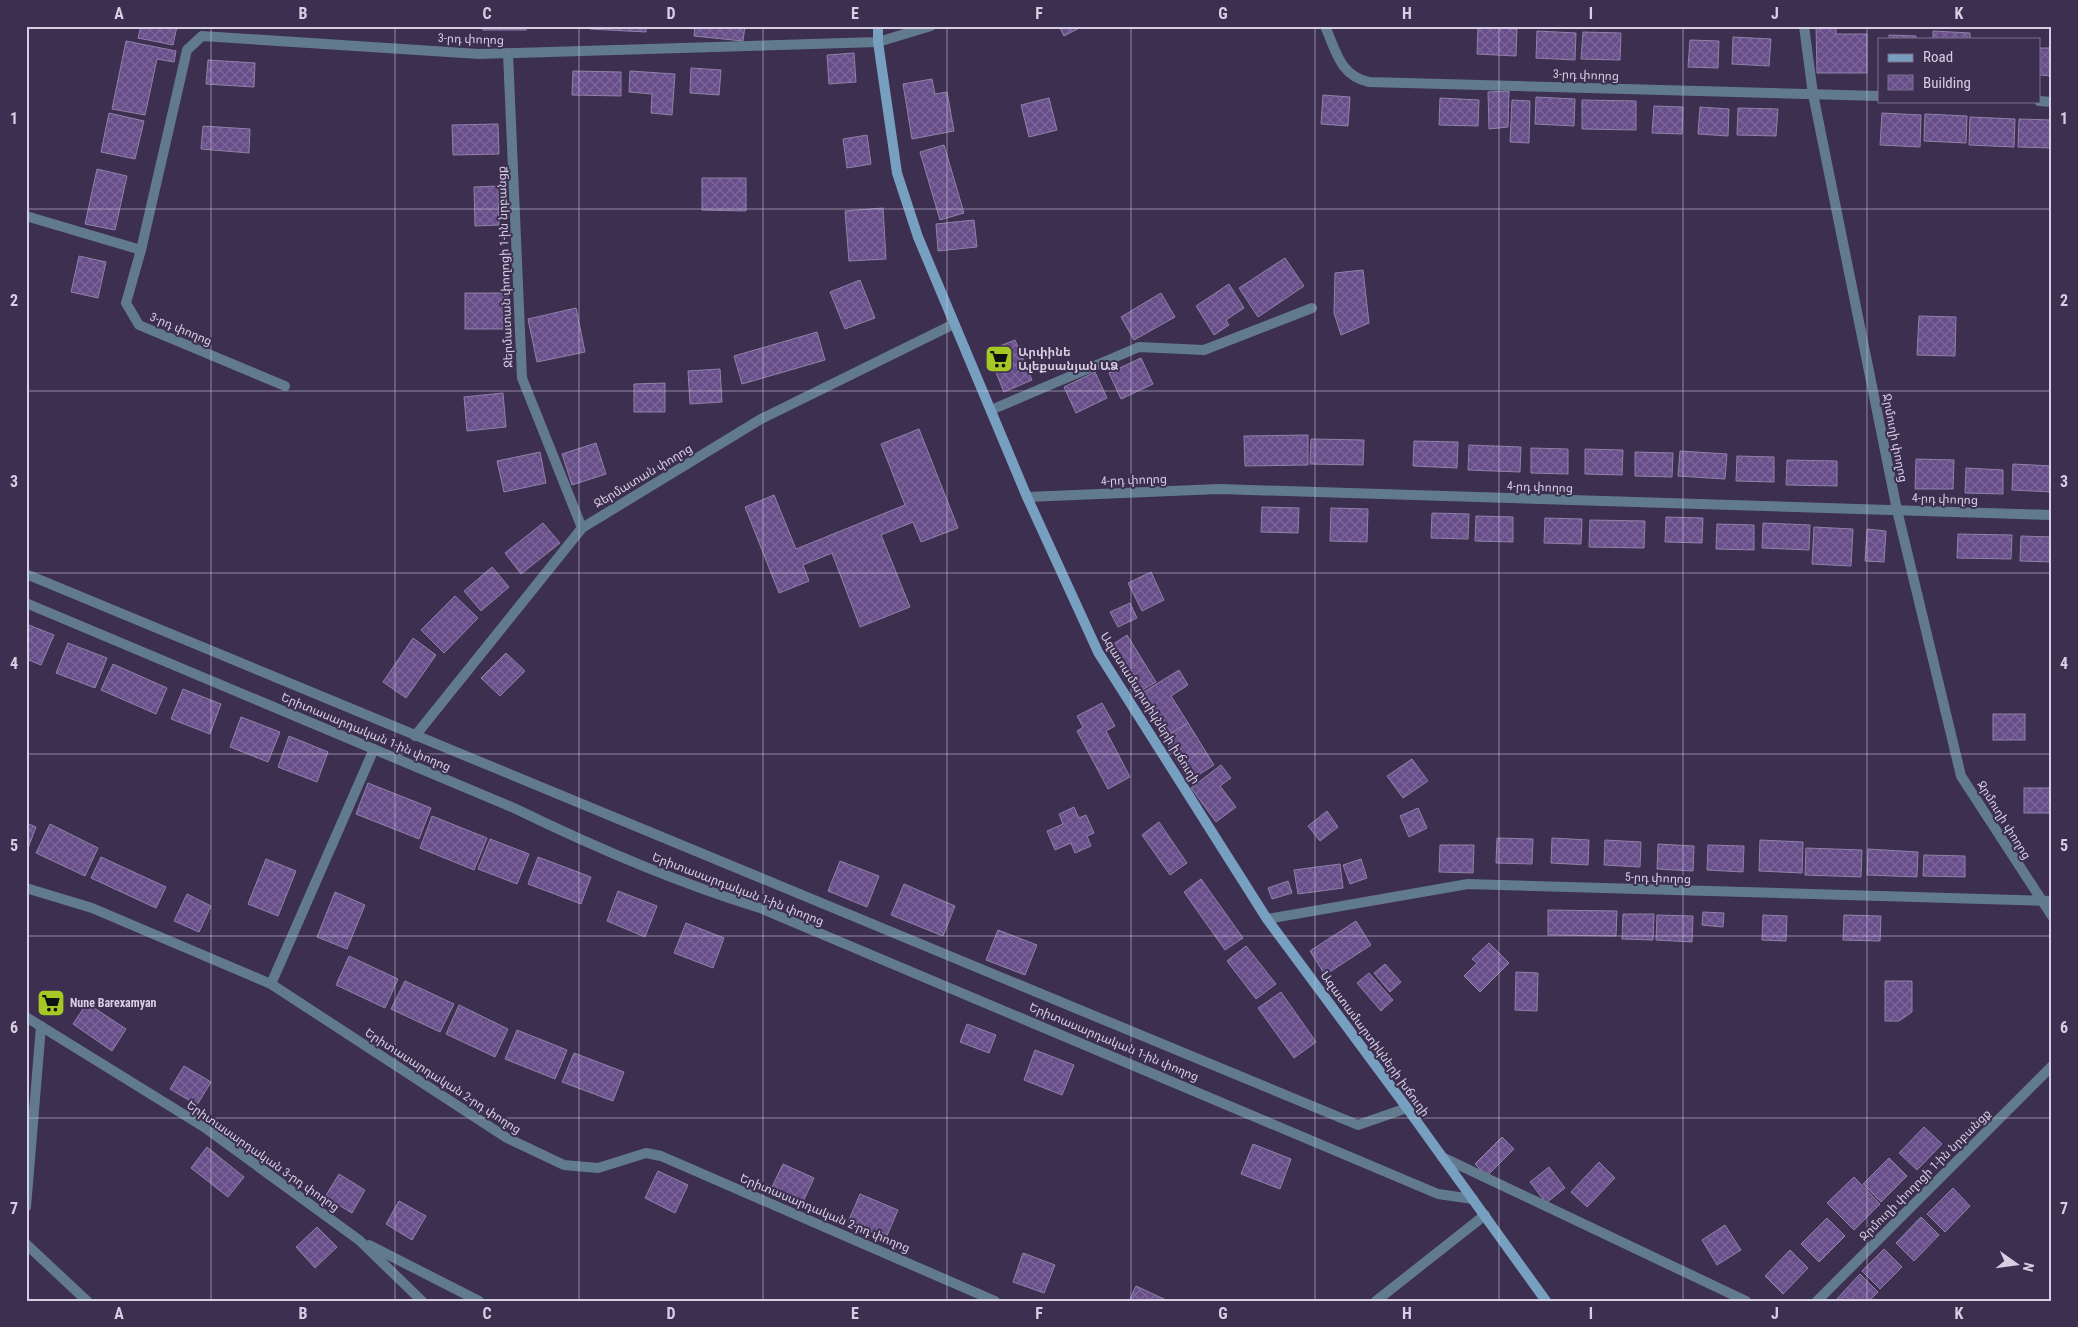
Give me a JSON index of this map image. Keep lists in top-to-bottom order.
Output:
{
  "streets": {
    "main road": ["Ազատամարտիկների խճուղի"],
    "street": [
      "3-րդ փողոց",
      "Ջերմատան փողոցի 1-ին նրբանցք",
      "Ջրմուղի փողոց",
      "Ջերմատան փողոց",
      "4-րդ փողոց",
      "Երիտասարդական 1-ին փողոց",
      "5-րդ փողոց",
      "Երիտասարդական 2-րդ փողոց",
      "Երիտասարդական 3-րդ փողոց",
      "Ջրմուղի փողոցի 1-ին նրբանցք"
    ]
  },
  "crossings": [
    ["3-րդ փողոց", "Ջերմատան փողոցի 1-ին նրբանցք"],
    ["3-րդ փողոց", "Ջրմուղի փողոց"],
    ["3-րդ փողոց", "Ազատամարտիկների խճուղի"],
    ["Ջերմատան փողոցի 1-ին նրբանցք", "Ջերմատան փողոց"],
    ["Ջրմուղի փողոց", "4-րդ փողոց"],
    ["Ջրմուղի փողոց", "5-րդ փողոց"],
    ["Ջերմատան փողոց", "Ազատամարտիկների խճուղի"],
    ["4-րդ փողոց", "Ազատամարտիկների խճուղի"],
    ["Ազատամարտիկների խճուղի", "Երիտասարդական 1-ին փողոց"],
    ["Ազատամարտիկների խճուղի", "5-րդ փողոց"]
  ],
  "places": {
    "supermarket": ["Արփինե Ալեքսանյան ԱՁ", "Nune Barexamyan"]
  },
  "legend": ["Road", "Building"],
  "north": "right",
  "grid": {
    "columns": [
      "A",
      "B",
      "C",
      "D",
      "E",
      "F",
      "G",
      "H",
      "I",
      "J",
      "K"
    ],
    "rows": [
      "1",
      "2",
      "3",
      "4",
      "5",
      "6",
      "7"
    ]
  }
}
